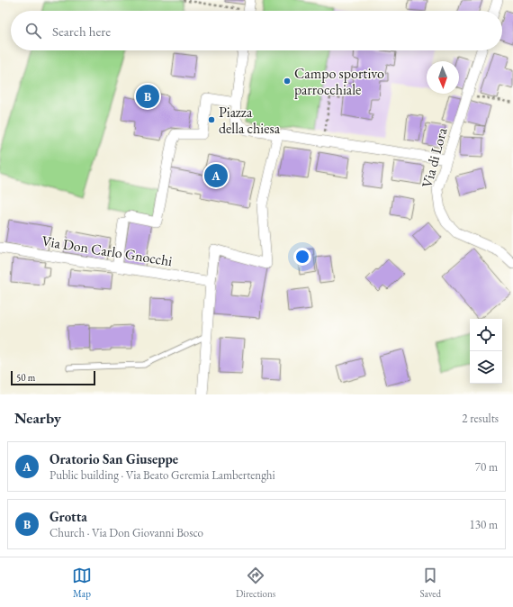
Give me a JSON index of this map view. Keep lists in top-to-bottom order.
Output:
{
  "streets": {
    "street": ["Via di Lora", "Via Don Carlo Gnocchi"]
  },
  "places": ["Campo sportivo parrocchiale", "Piazza della chiesa"],
  "scale_bar": "50 m",
  "north": "bottom",
  "page": {
    "search": "Search here",
    "pins": ["B", "A"],
    "scale": "50 m",
    "heading": ["Nearby", "2 results"],
    "list": [
      {
        "mark": "A",
        "name": "Oratorio San Giuseppe",
        "note": "Public building · Via Beato Geremia Lambertenghi",
        "value": "70 m"
      },
      {
        "mark": "B",
        "name": "Grotta",
        "note": "Church · Via Don Giovanni Bosco",
        "value": "130 m"
      }
    ],
    "nav": ["Map", "Directions", "Saved"]
  }
}
